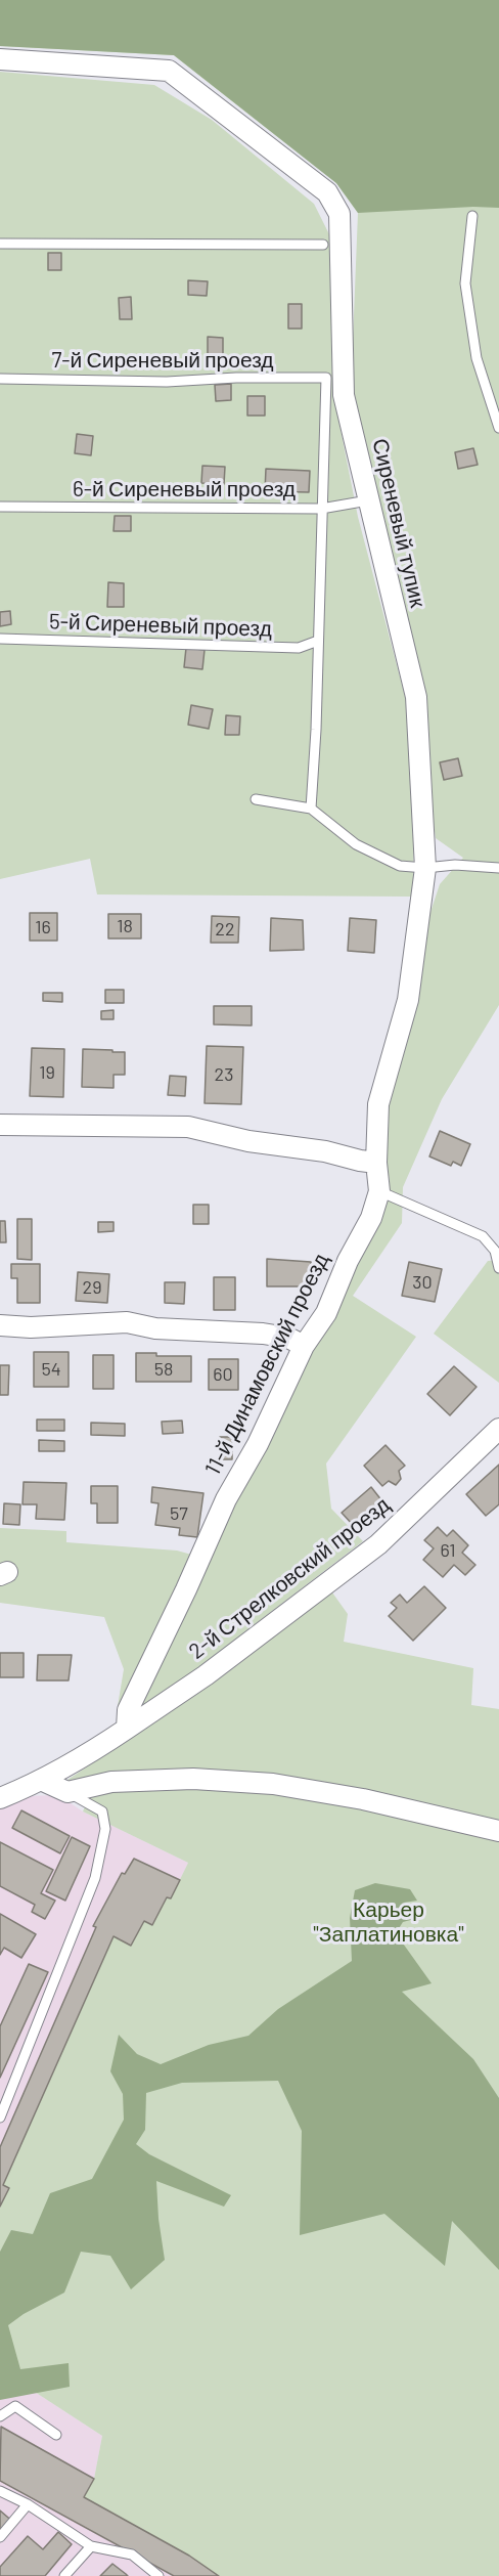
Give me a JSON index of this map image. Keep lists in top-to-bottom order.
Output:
{
  "streets": {
    "street": ["Сиреневый тупик", "11-й Динамовский проезд", "2-й Стрелковский проезд"],
    "lane": ["7-й Сиреневый проезд", "6-й Сиреневый проезд", "5-й Сиреневый проезд"]
  },
  "crossings": [
    ["7-й Сиреневый проезд", "6-й Сиреневый проезд"],
    ["6-й Сиреневый проезд", "Сиреневый тупик"],
    ["Сиреневый тупик", "11-й Динамовский проезд"],
    ["11-й Динамовский проезд", "2-й Стрелковский проезд"]
  ],
  "parks": ["Карьер \"Заплатиновка\""],
  "house_numbers": [
    "18",
    "16",
    "22",
    "19",
    "23",
    "30",
    "29",
    "54",
    "58",
    "60",
    "57",
    "61"
  ]
}
